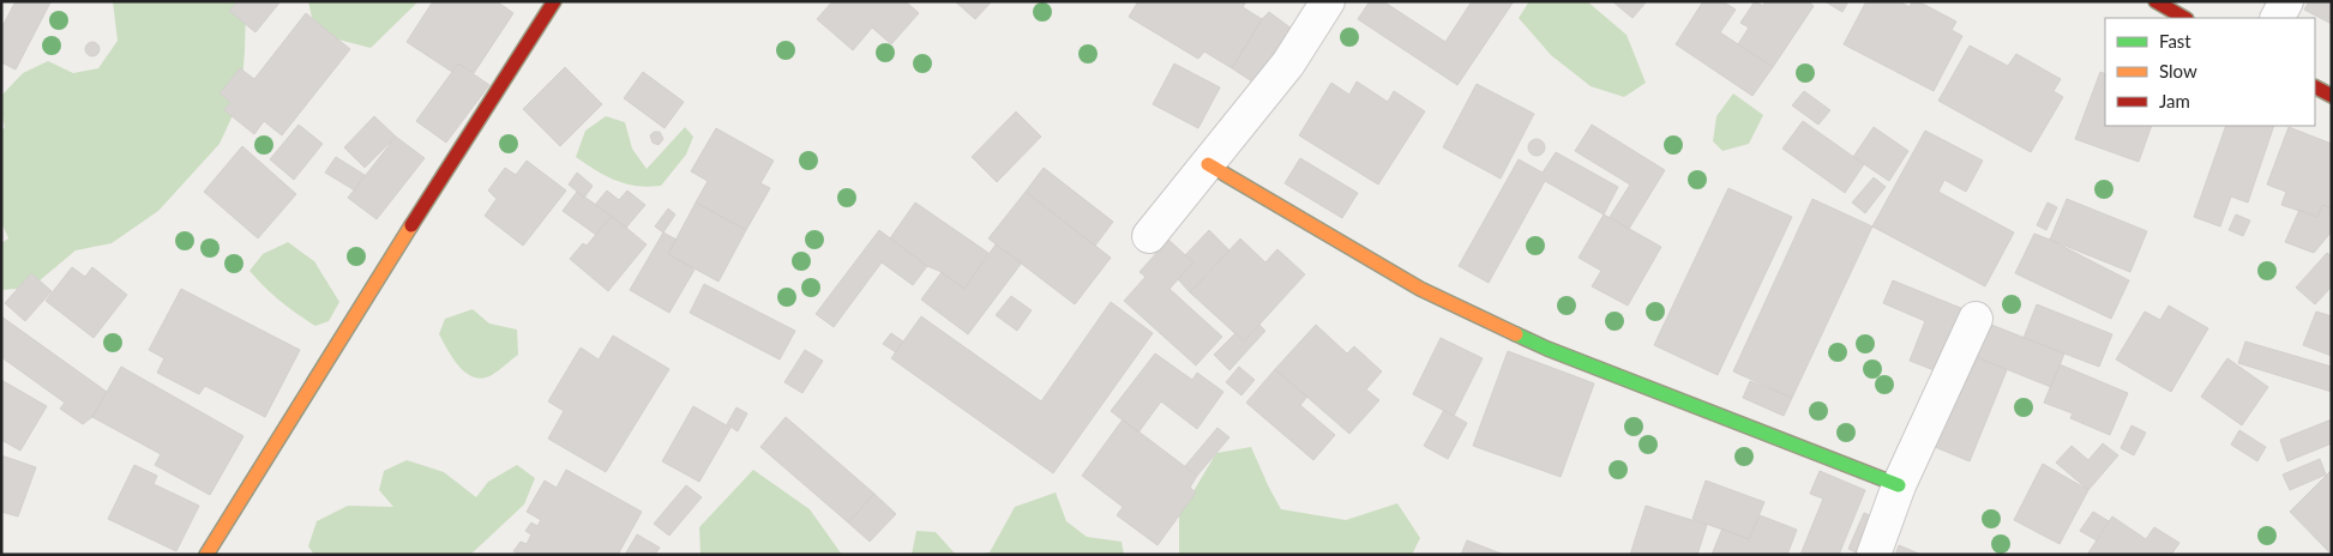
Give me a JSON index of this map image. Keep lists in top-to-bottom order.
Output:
{
  "legend": ["Fast", "Slow", "Jam"]
}
